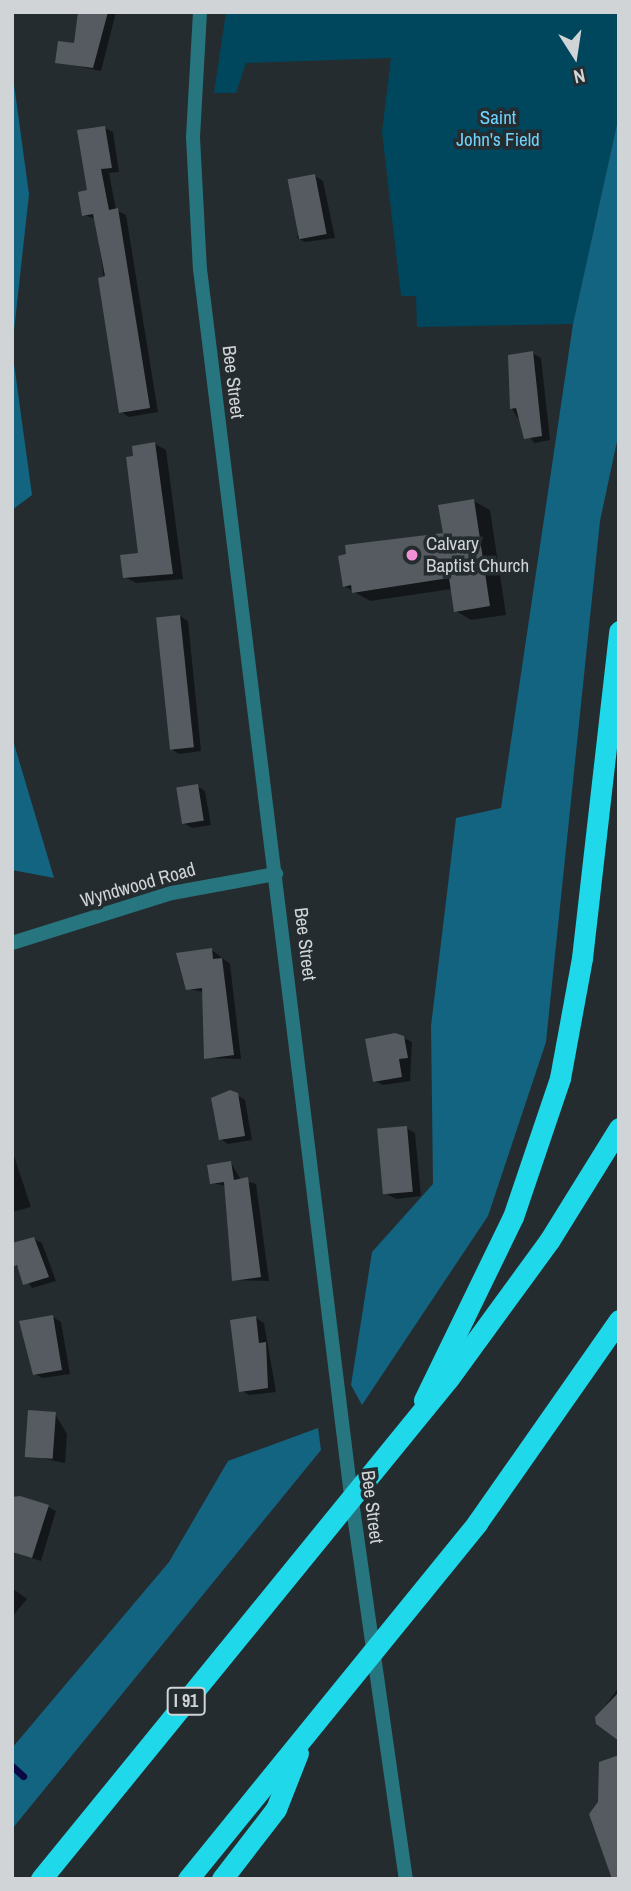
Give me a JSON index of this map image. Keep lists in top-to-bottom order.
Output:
{
  "streets": {
    "highway": ["I 91"],
    "street": ["Bee Street", "Wyndwood Road"]
  },
  "crossings": [
    ["Bee Street", "Wyndwood Road"]
  ],
  "parks": ["Saint John's Field"],
  "places": ["Calvary Baptist Church"],
  "north": "bottom"
}
